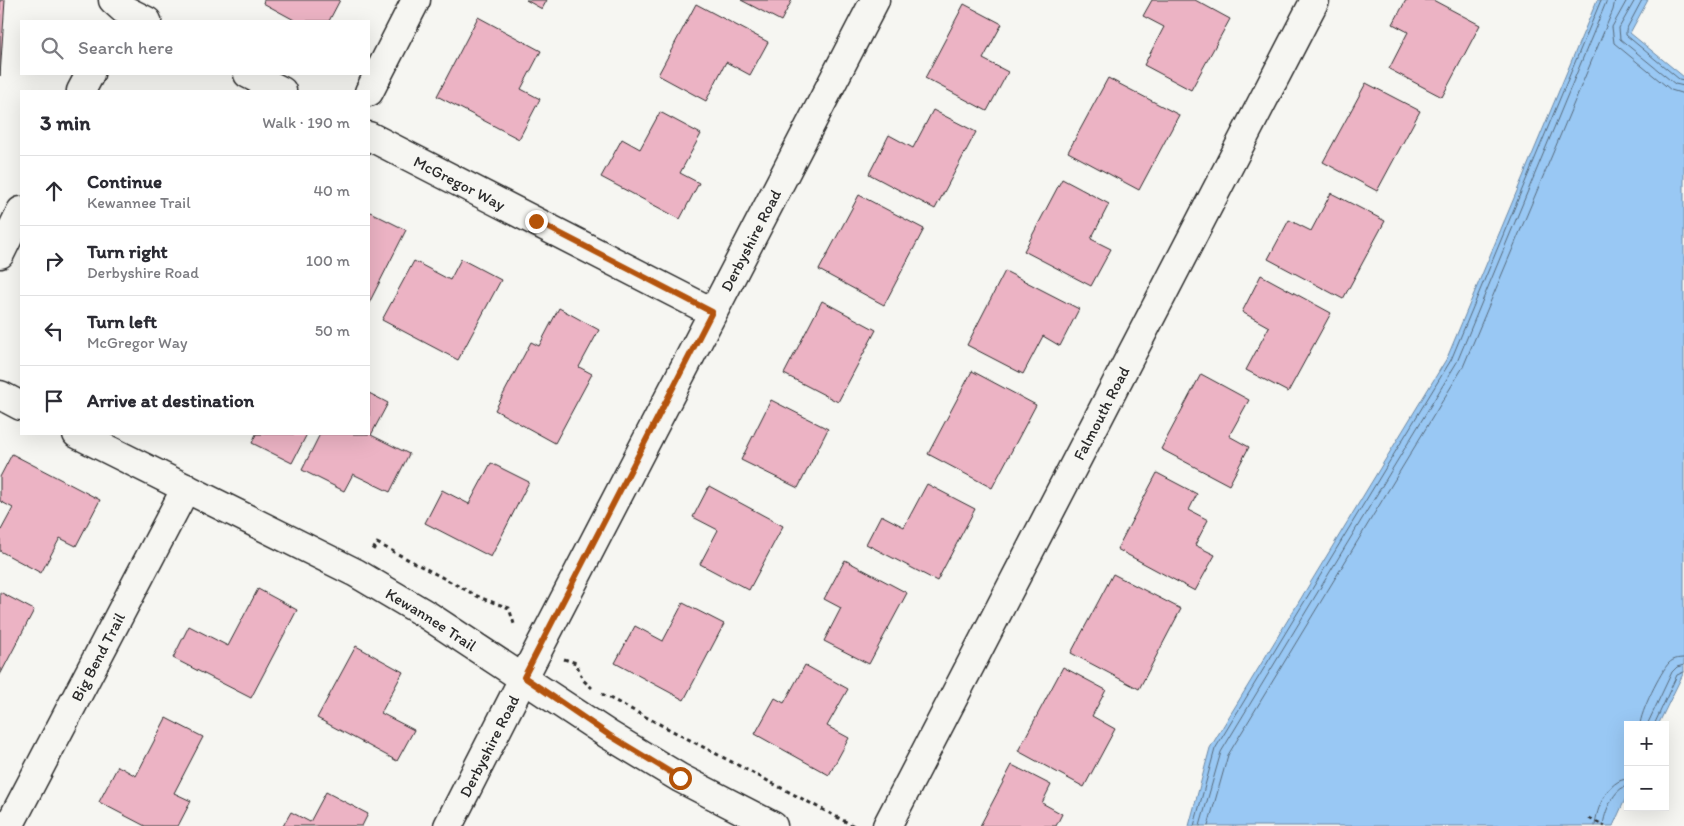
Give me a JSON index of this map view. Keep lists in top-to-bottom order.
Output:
{
  "streets": {
    "street": [
      "McGregor Way",
      "Derbyshire Road",
      "Falmouth Road",
      "Kewannee Trail",
      "Big Bend Trail"
    ]
  },
  "crossings": [
    ["McGregor Way", "Derbyshire Road"],
    ["Derbyshire Road", "Kewannee Trail"],
    ["Kewannee Trail", "Big Bend Trail"]
  ],
  "page": {
    "search": "Search here",
    "heading": ["3 min", "Walk · 190 m"],
    "list": [
      ["Continue", "Kewannee Trail", "40 m"],
      ["Turn right", "Derbyshire Road", "100 m"],
      ["Turn left", "McGregor Way", "50 m"],
      "Arrive at destination"
    ],
    "map_buttons": ["+", "−"]
  }
}
